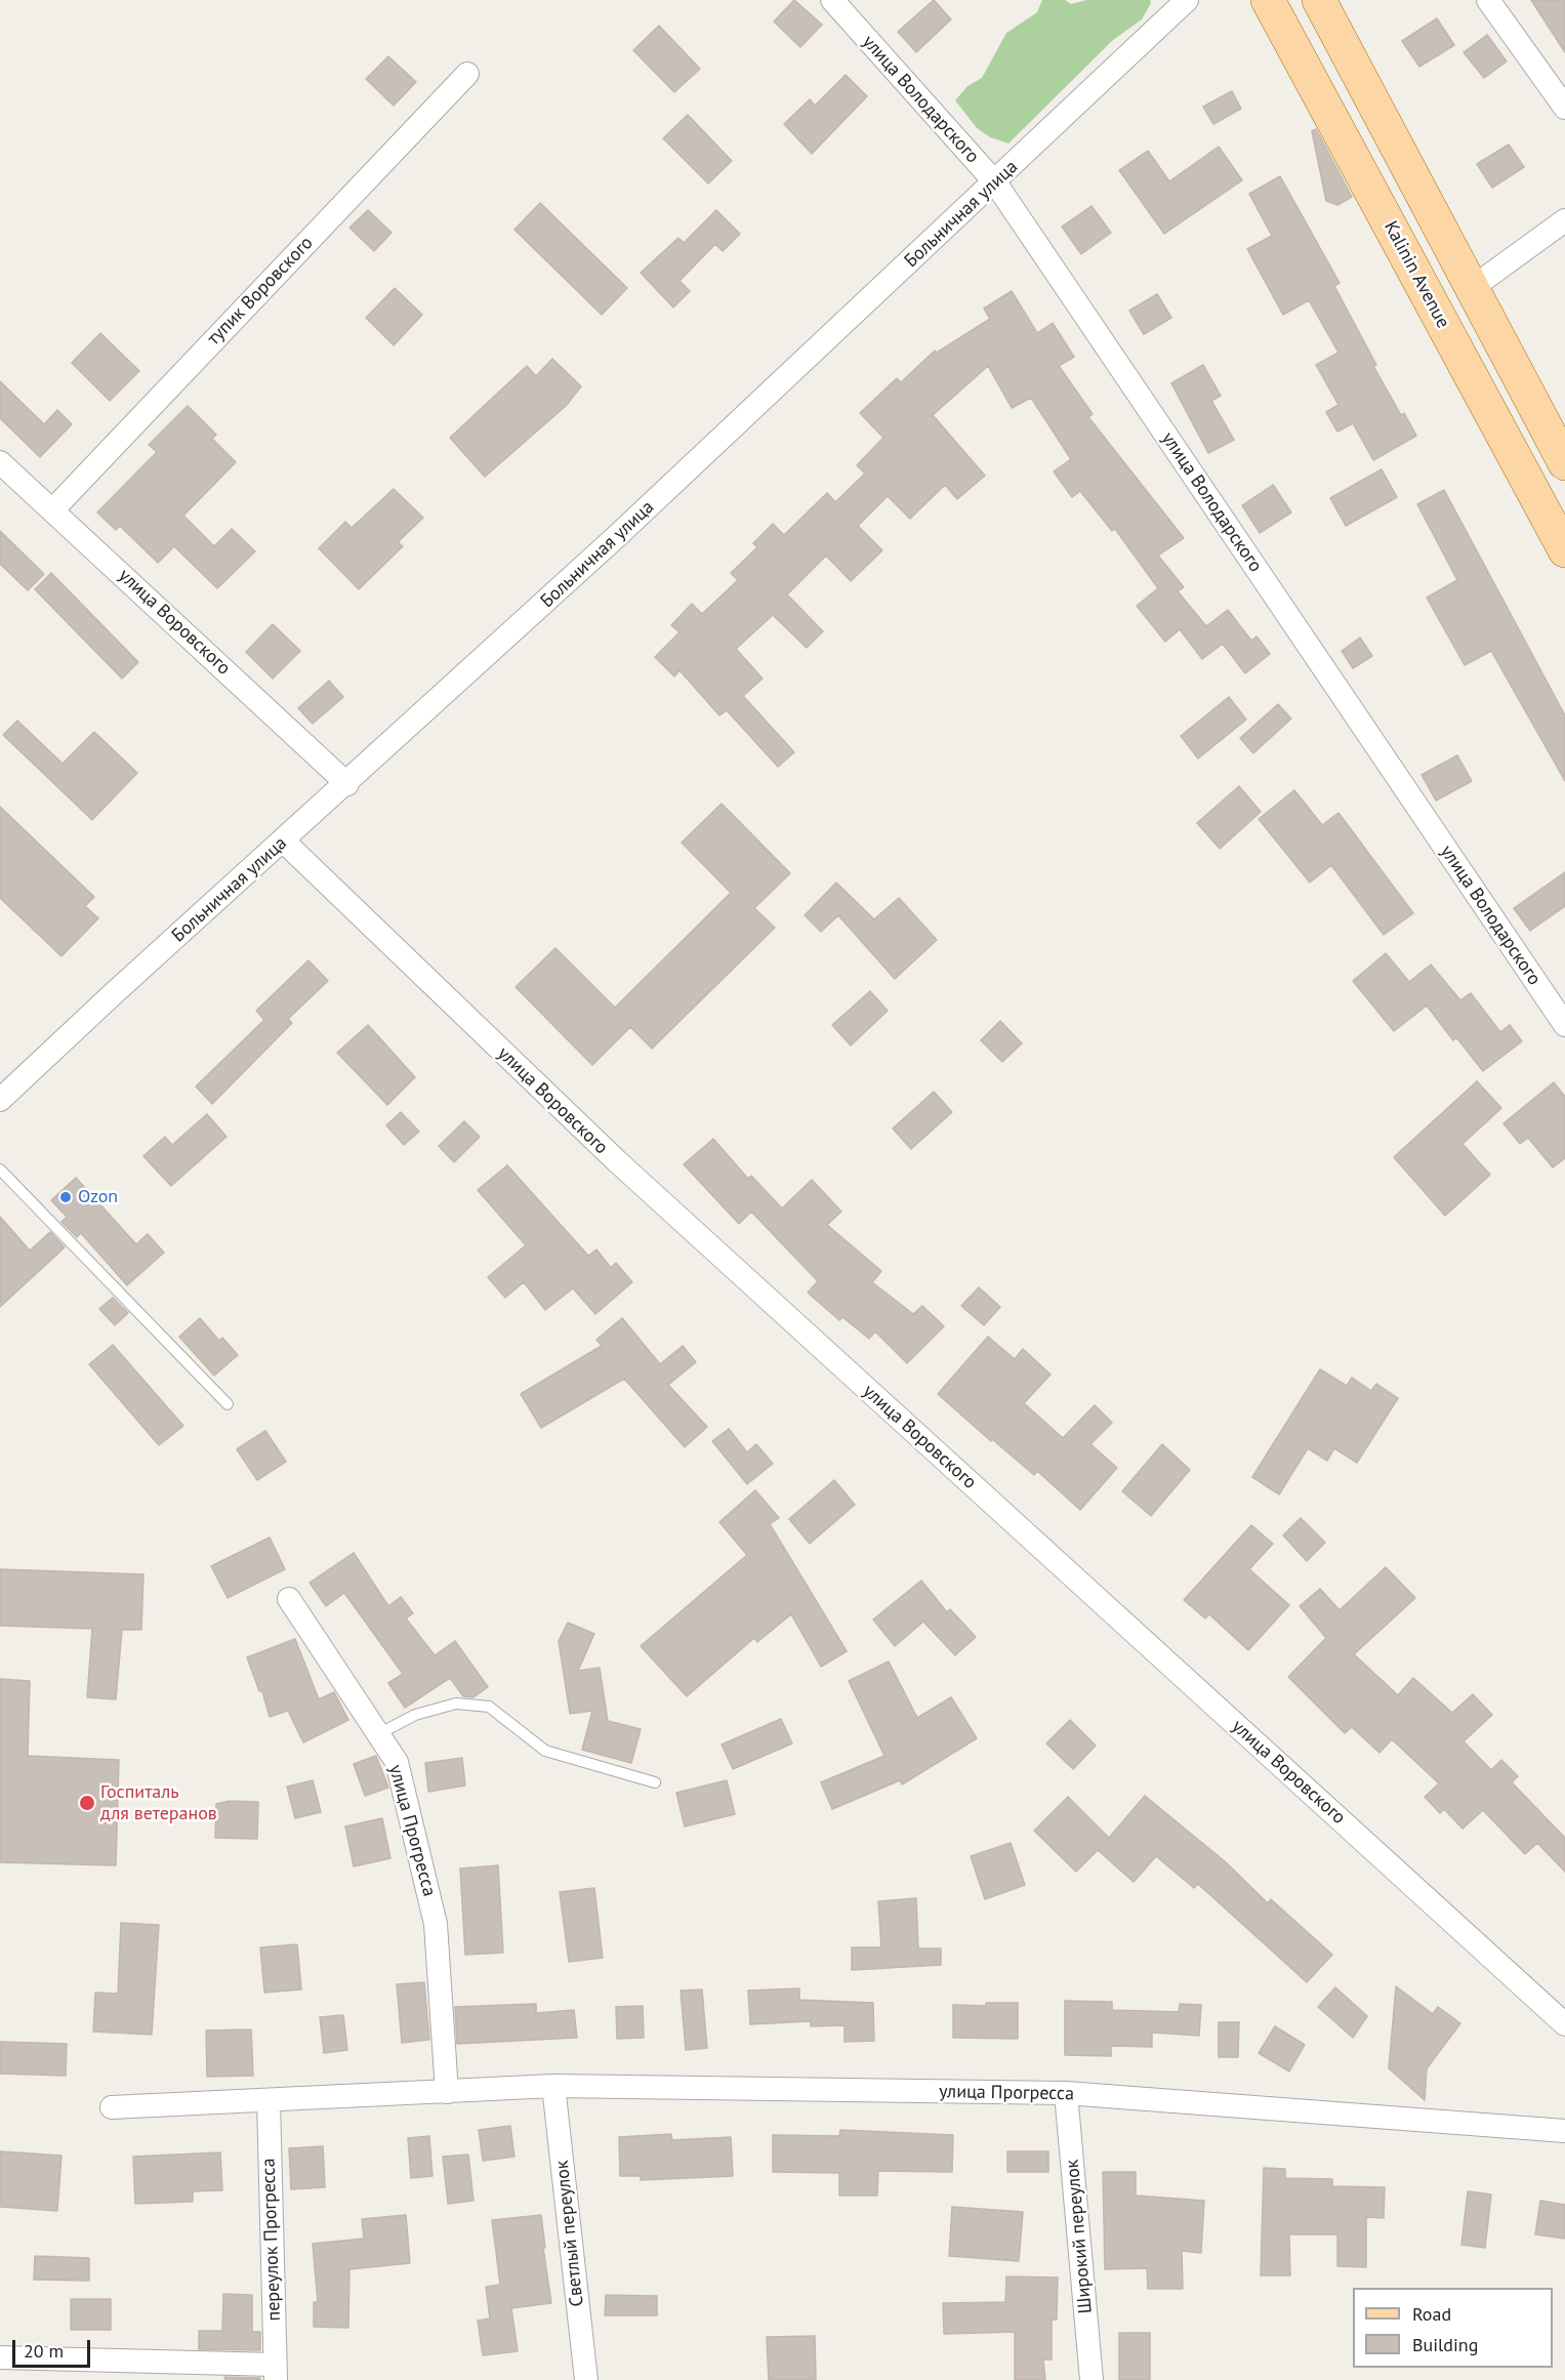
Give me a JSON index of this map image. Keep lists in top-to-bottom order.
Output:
{
  "streets": {
    "main road": ["Kalinin Avenue"],
    "street": [
      "улица Володарского",
      "Больничная улица",
      "тупик Воровского",
      "улица Воровского",
      "улица Прогресса",
      "Светлый переулок",
      "Широкий переулок",
      "переулок Прогресса"
    ]
  },
  "crossings": [
    ["улица Володарского", "Больничная улица"],
    ["Больничная улица", "улица Воровского"],
    ["тупик Воровского", "улица Воровского"],
    ["улица Прогресса", "Светлый переулок"],
    ["улица Прогресса", "Широкий переулок"],
    ["улица Прогресса", "переулок Прогресса"]
  ],
  "places": ["Ozon", "Госпиталь для ветеранов"],
  "legend": ["Road", "Building"],
  "scale_bar": "20 m"
}
